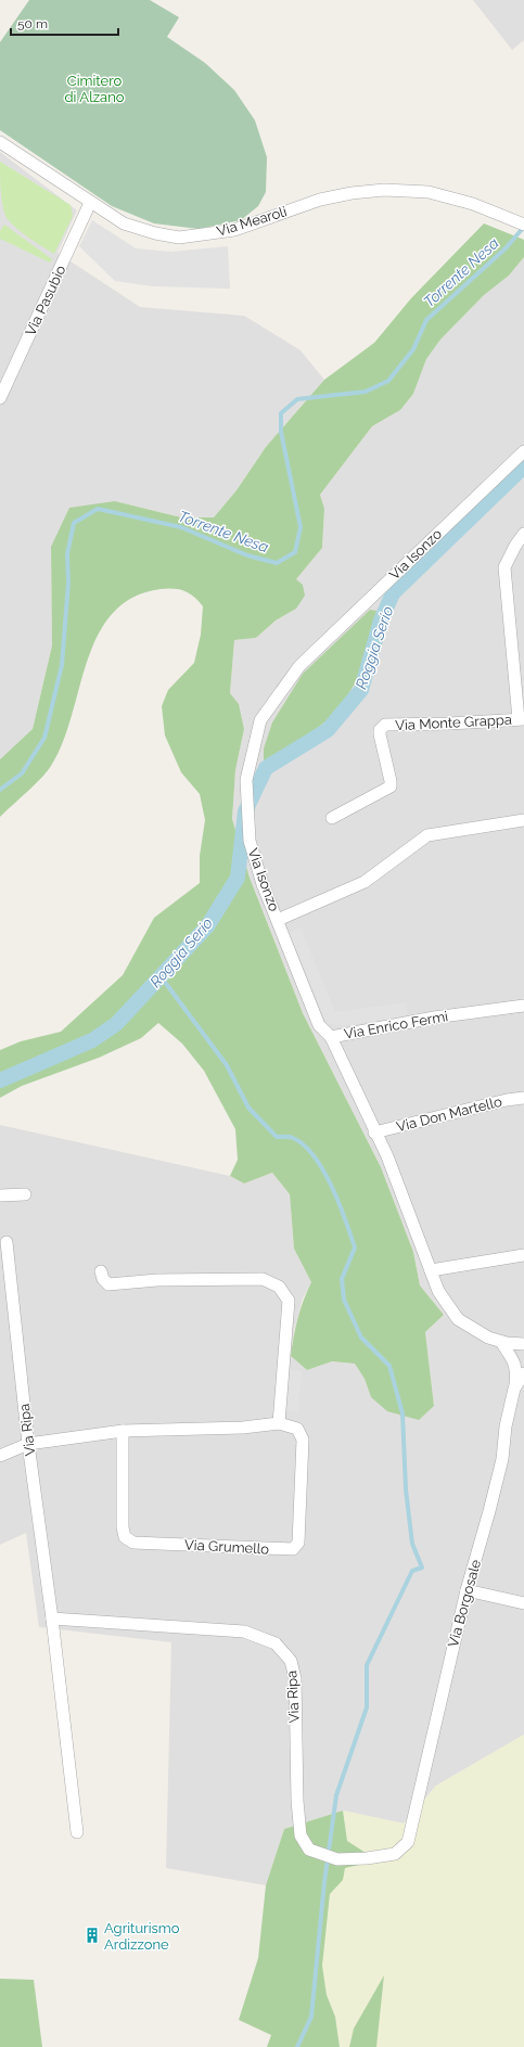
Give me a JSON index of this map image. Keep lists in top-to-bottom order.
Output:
{
  "streets": {
    "street": [
      "Via Mearoli",
      "Via Pasubio",
      "Via Isonzo",
      "Via Monte Grappa",
      "Via Enrico Fermi",
      "Via Don Martello",
      "Via Ripa",
      "Via Grumello",
      "Via Borgosale"
    ]
  },
  "crossings": [
    ["Via Mearoli", "Via Pasubio"],
    ["Via Isonzo", "Via Enrico Fermi"],
    ["Via Ripa", "Via Grumello"],
    ["Via Ripa", "Via Borgosale"]
  ],
  "water": ["Torrente Nesa", "Roggia Serio"],
  "parks": ["Cimitero di Alzano"],
  "places": {
    "building": ["Agriturismo Ardizzone"]
  },
  "scale_bar": "50 m"
}
